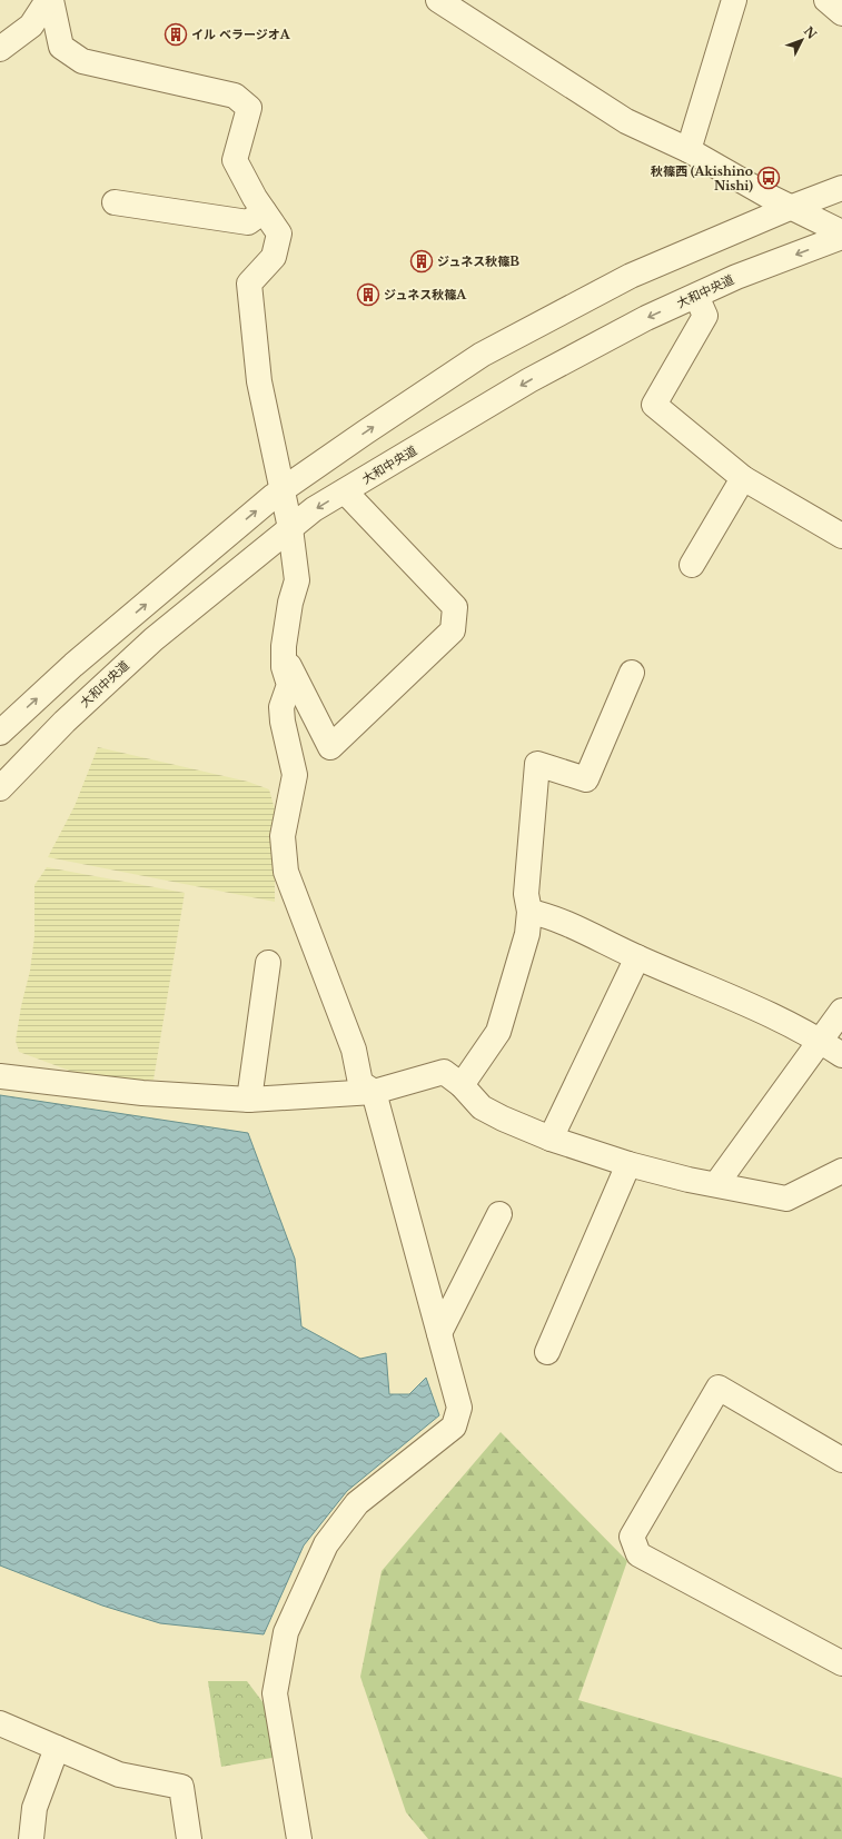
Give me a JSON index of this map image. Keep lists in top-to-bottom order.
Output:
{
  "streets": {
    "street": ["大和中央道"]
  },
  "places": {
    "building": ["イル ベラージオA", "ジュネス秋篠B", "ジュネス秋篠A"],
    "bus stop": ["秋篠西 (Akishino Nishi)"]
  },
  "north": "top right"
}
